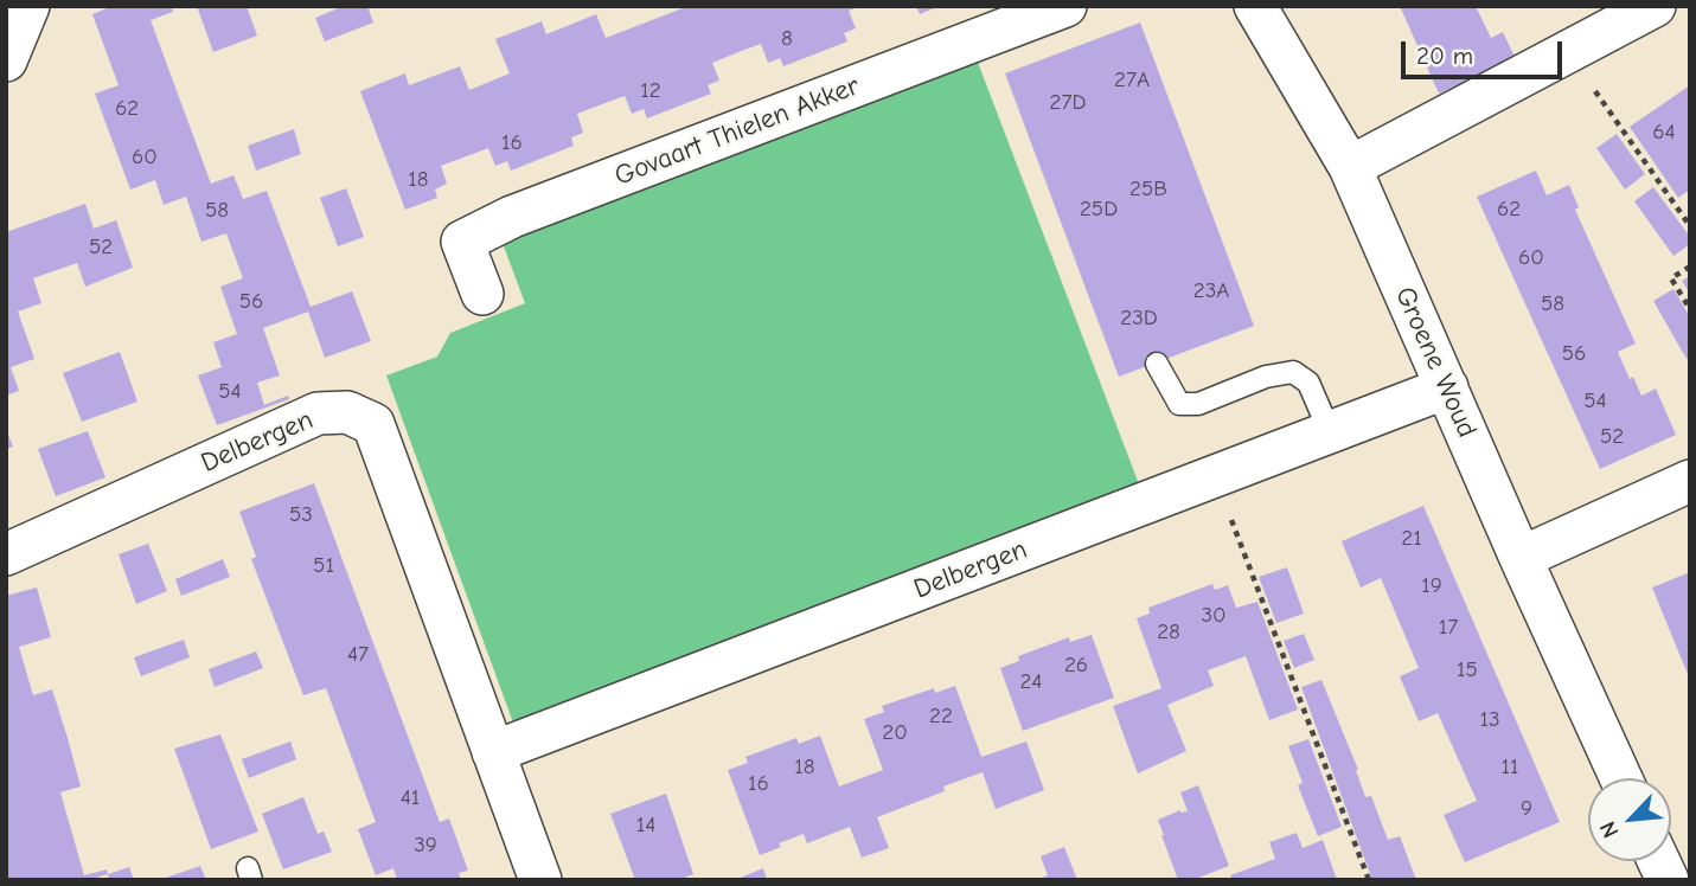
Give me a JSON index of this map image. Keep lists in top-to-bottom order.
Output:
{
  "streets": {
    "street": ["Govaart Thielen Akker", "Groene Woud", "Delbergen"]
  },
  "crossings": [
    ["Groene Woud", "Delbergen"]
  ],
  "house_numbers": [
    "8",
    "27A",
    "12",
    "27D",
    "62",
    "64",
    "16",
    "60",
    "18",
    "25B",
    "25D",
    "62",
    "58",
    "52",
    "60",
    "23A",
    "56",
    "58",
    "23D",
    "56",
    "54",
    "54",
    "52",
    "53",
    "21",
    "51",
    "19",
    "30",
    "17",
    "28",
    "47",
    "26",
    "15",
    "24",
    "22",
    "13",
    "20",
    "18",
    "11",
    "16",
    "41",
    "9",
    "14",
    "39"
  ],
  "scale_bar": "20 m",
  "north": "bottom left"
}
